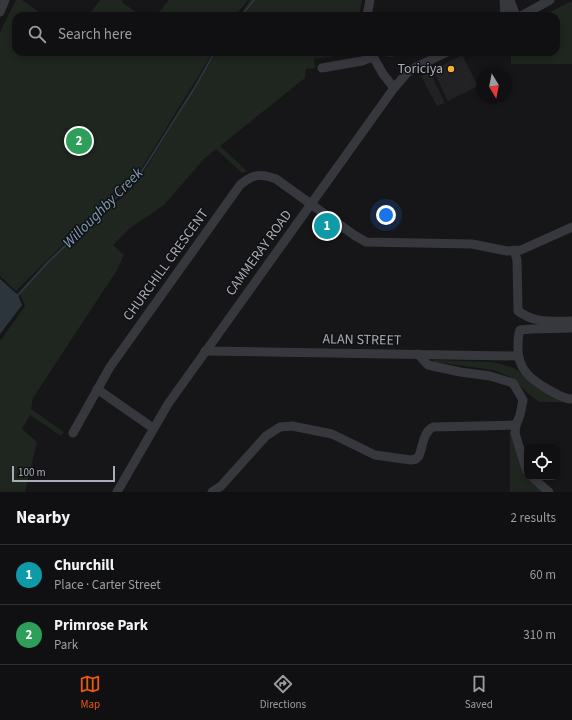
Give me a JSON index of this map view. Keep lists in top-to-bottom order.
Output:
{
  "streets": {
    "street": ["CAMMERAY ROAD", "CHURCHILL CRESCENT", "ALAN STREET"]
  },
  "crossings": [
    ["CAMMERAY ROAD", "CHURCHILL CRESCENT"],
    ["CAMMERAY ROAD", "ALAN STREET"]
  ],
  "water": ["Willoughby Creek"],
  "places": ["Toriciya"],
  "scale_bar": "100 m",
  "north": "bottom",
  "page": {
    "search": "Search here",
    "pins": ["2", "1"],
    "scale": "100 m",
    "heading": ["Nearby", "2 results"],
    "list": [
      {
        "mark": "1",
        "name": "Churchill",
        "note": "Place · Carter Street",
        "value": "60 m"
      },
      {
        "mark": "2",
        "name": "Primrose Park",
        "note": "Park",
        "value": "310 m"
      }
    ],
    "nav": ["Map", "Directions", "Saved"]
  }
}
